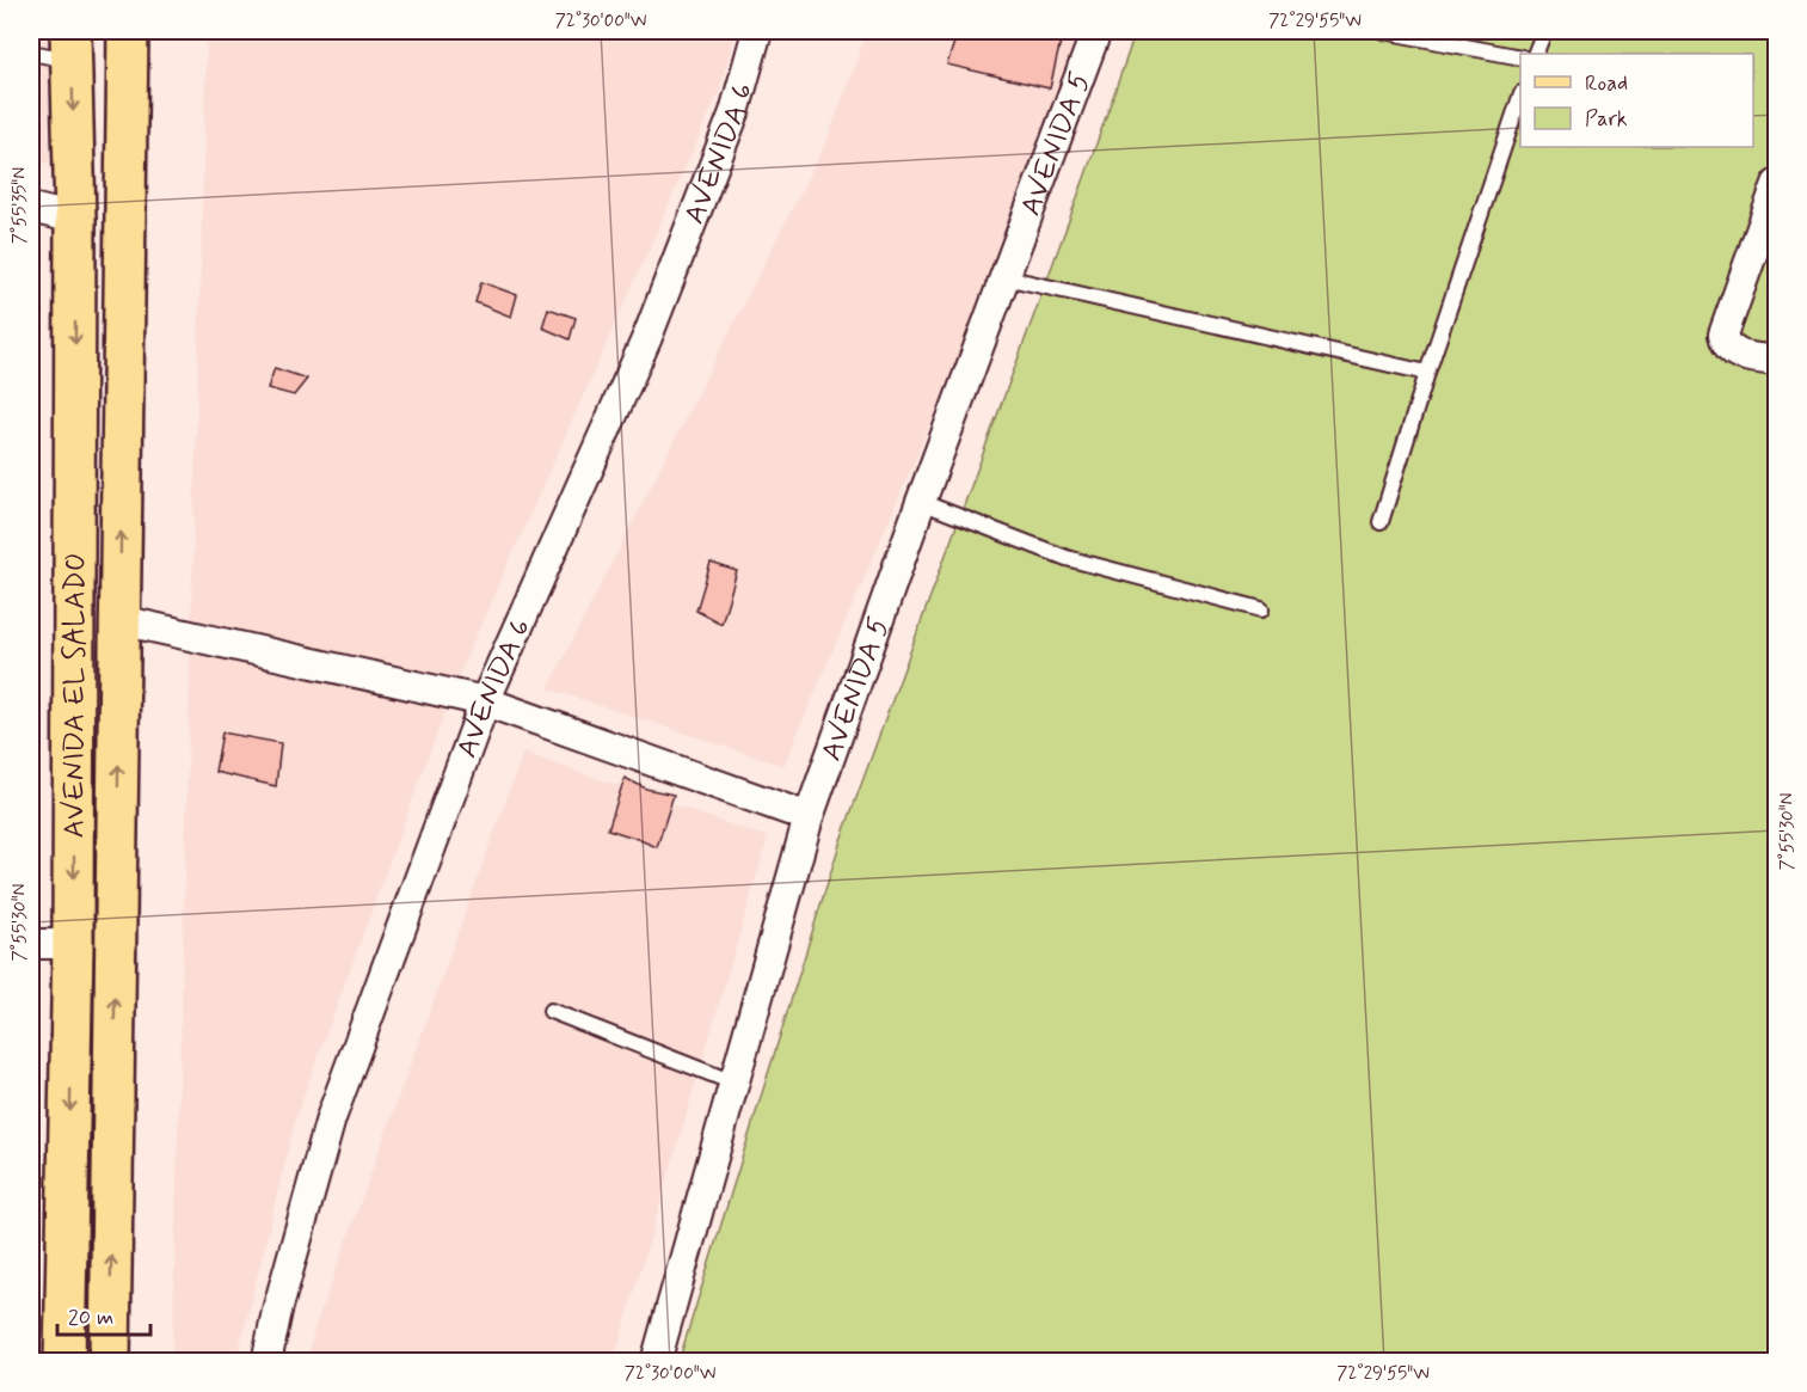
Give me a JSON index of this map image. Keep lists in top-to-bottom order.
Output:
{
  "streets": {
    "main road": ["AVENIDA EL SALADO"],
    "street": ["AVENIDA 5", "AVENIDA 6"]
  },
  "legend": ["Road", "Park"],
  "scale_bar": "20 m",
  "coordinates": [
    "72°30'00\"W",
    "72°29'55\"W",
    "7°55'35\"N",
    "7°55'30\"N"
  ]
}
